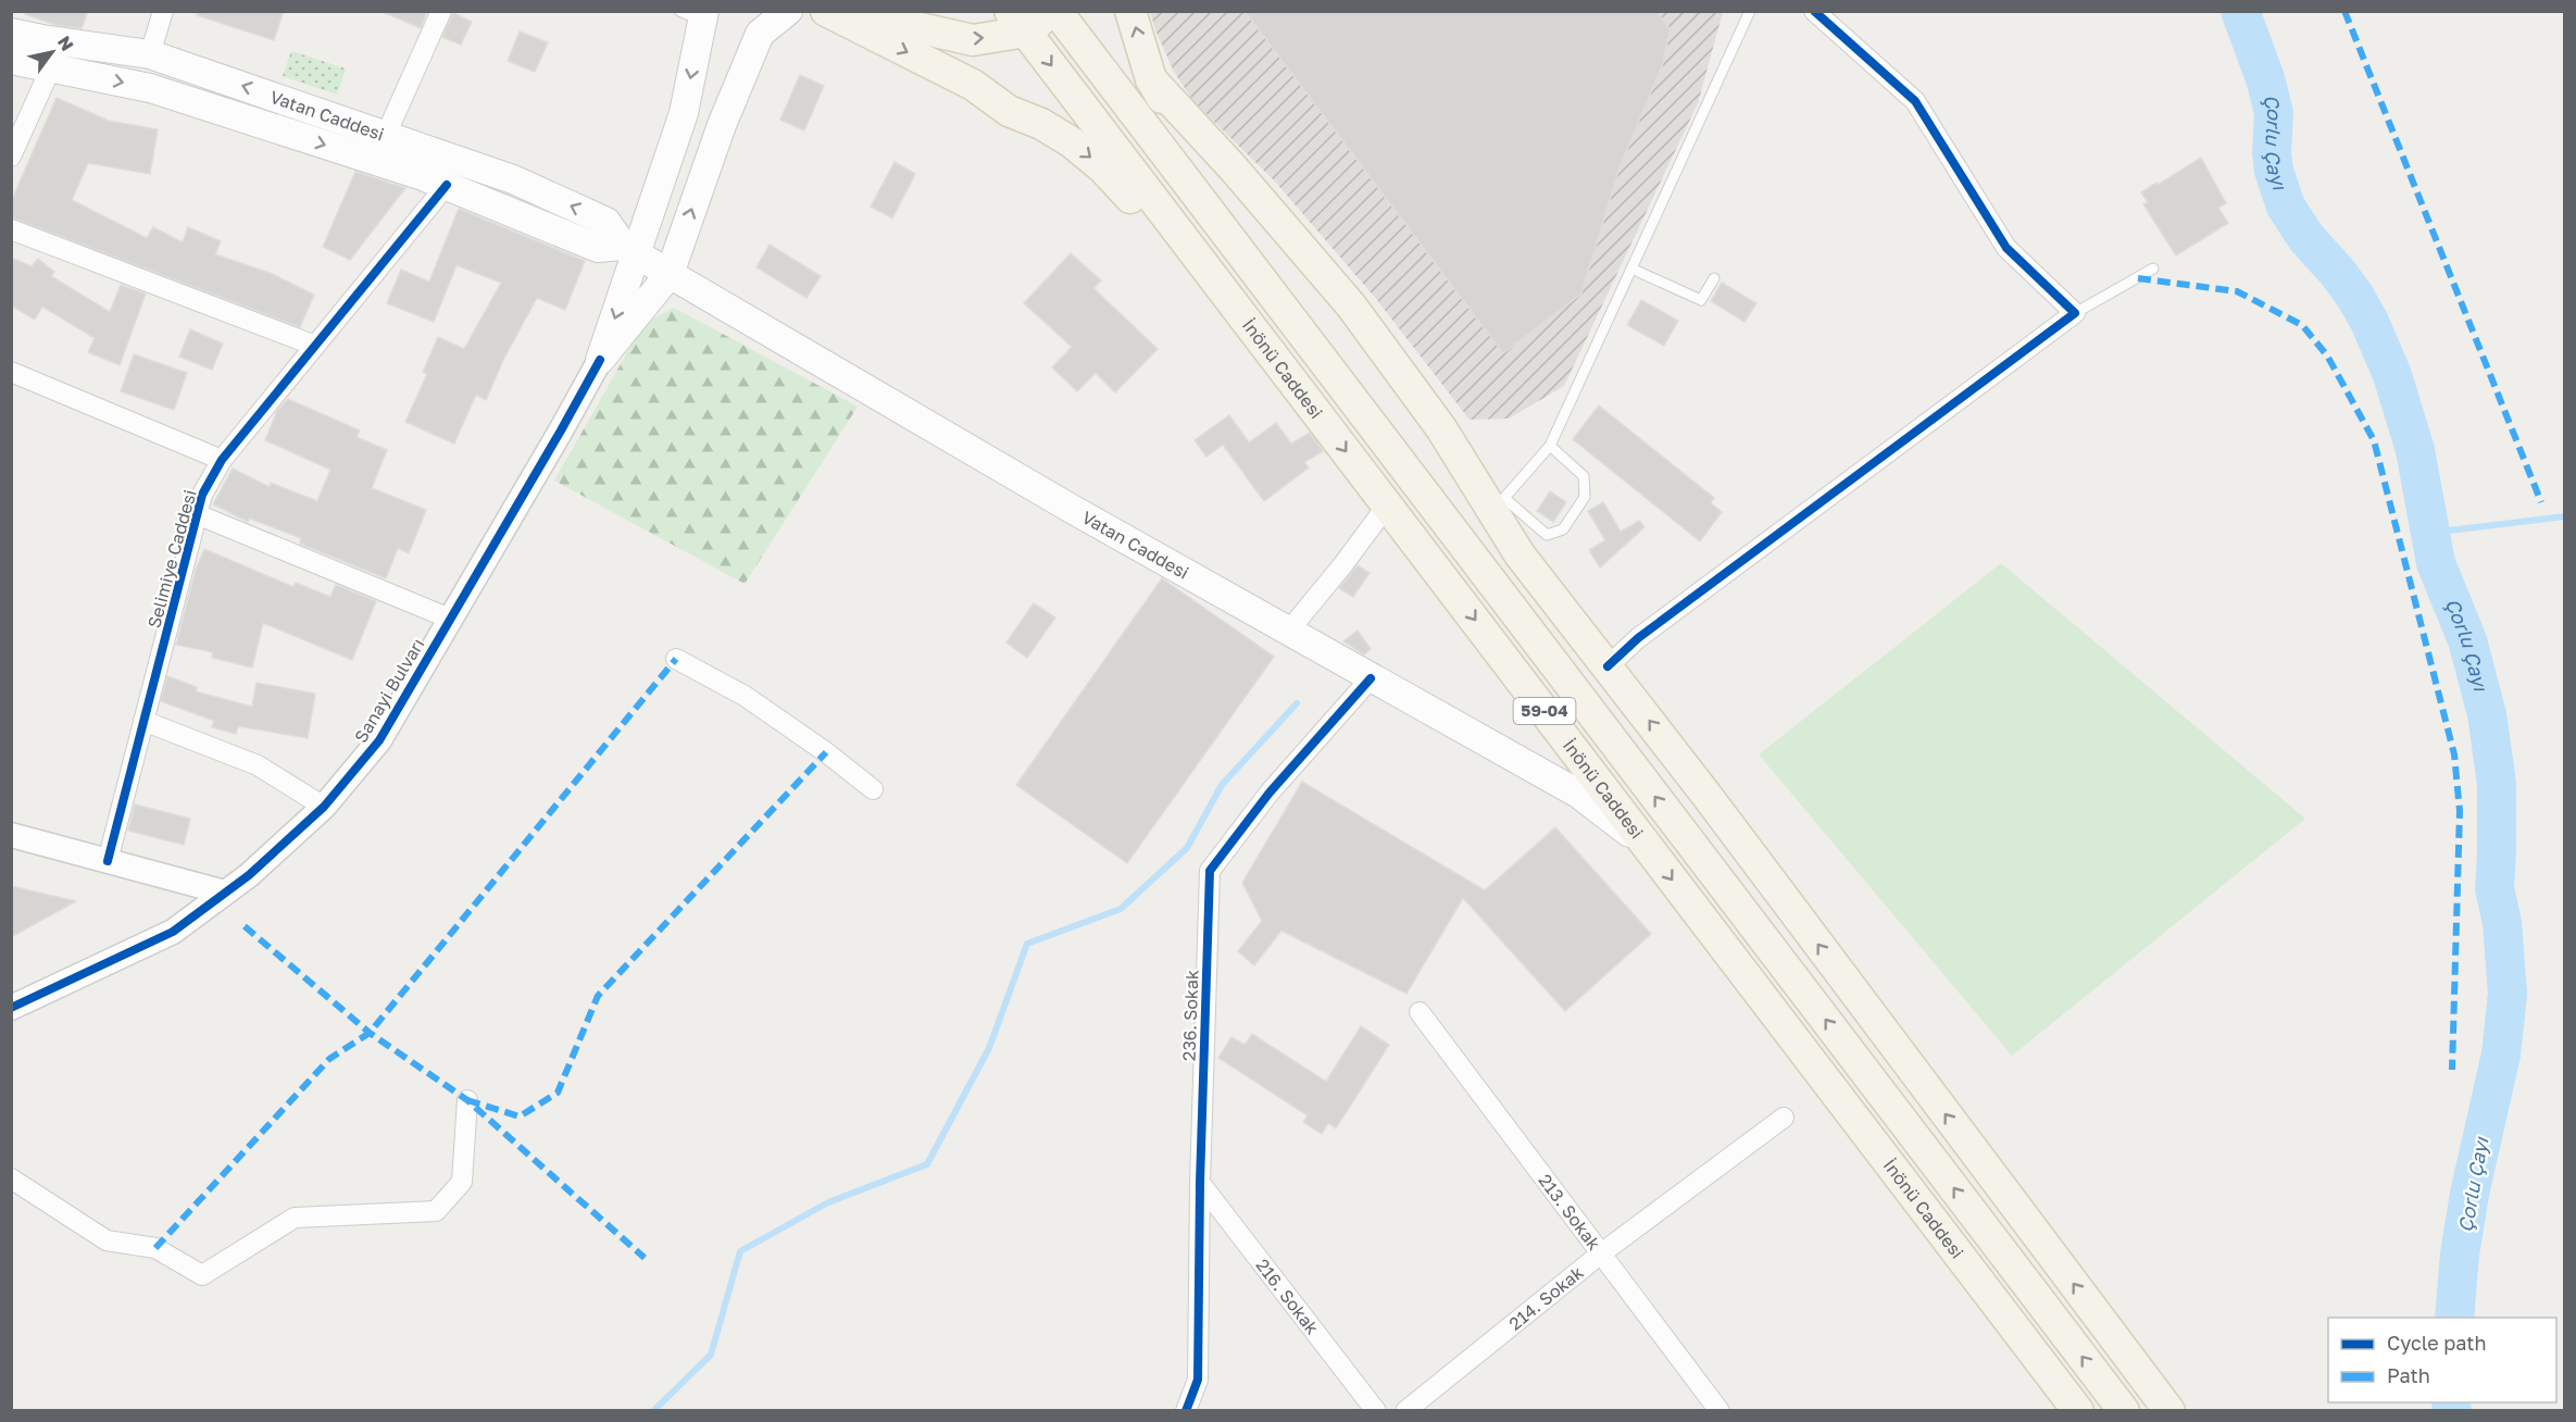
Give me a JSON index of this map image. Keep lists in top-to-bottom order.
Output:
{
  "streets": {
    "main road": ["Vatan Caddesi", "İnönü Caddesi", "59-04"],
    "street": [
      "Selimiye Caddesi",
      "Sanayi Bulvarı",
      "236. Sokak",
      "213. Sokak",
      "216. Sokak",
      "214. Sokak"
    ]
  },
  "crossings": [
    ["Vatan Caddesi", "İnönü Caddesi"],
    ["Vatan Caddesi", "Selimiye Caddesi"],
    ["Vatan Caddesi", "236. Sokak"],
    ["236. Sokak", "216. Sokak"],
    ["213. Sokak", "214. Sokak"]
  ],
  "water": ["Çorlu Çayı"],
  "legend": ["Cycle path", "Path"],
  "north": "top right"
}
